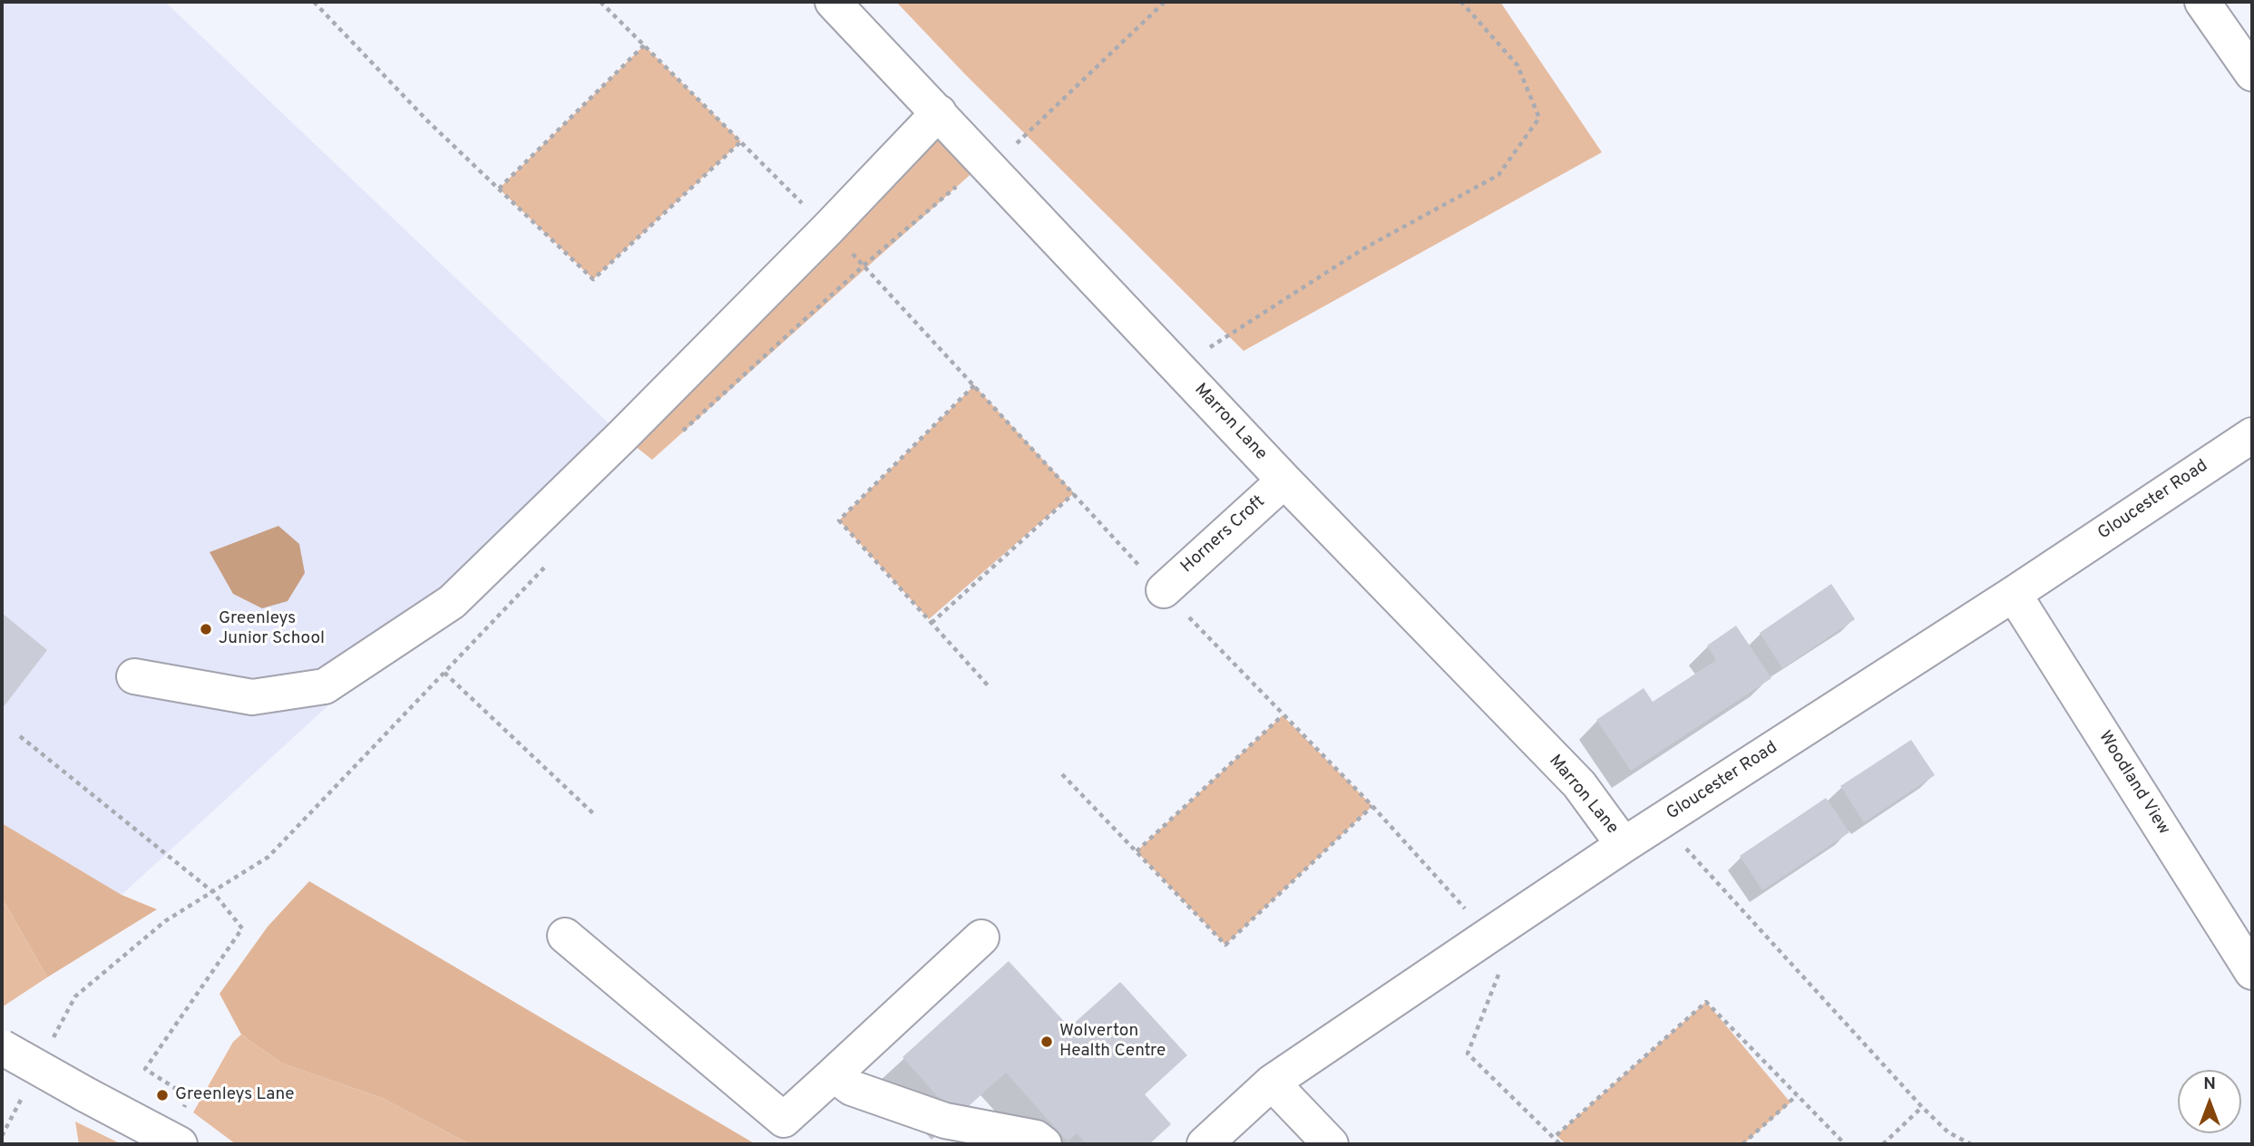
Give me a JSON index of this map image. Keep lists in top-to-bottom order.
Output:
{
  "streets": {
    "street": [
      "Marron Lane",
      "Gloucester Road",
      "Horners Croft",
      "Woodland View"
    ]
  },
  "crossings": [
    ["Marron Lane", "Gloucester Road"],
    ["Marron Lane", "Horners Croft"],
    ["Gloucester Road", "Woodland View"]
  ],
  "places": ["Greenleys Junior School", "Wolverton Health Centre", "Greenleys Lane"],
  "north": "top"
}
